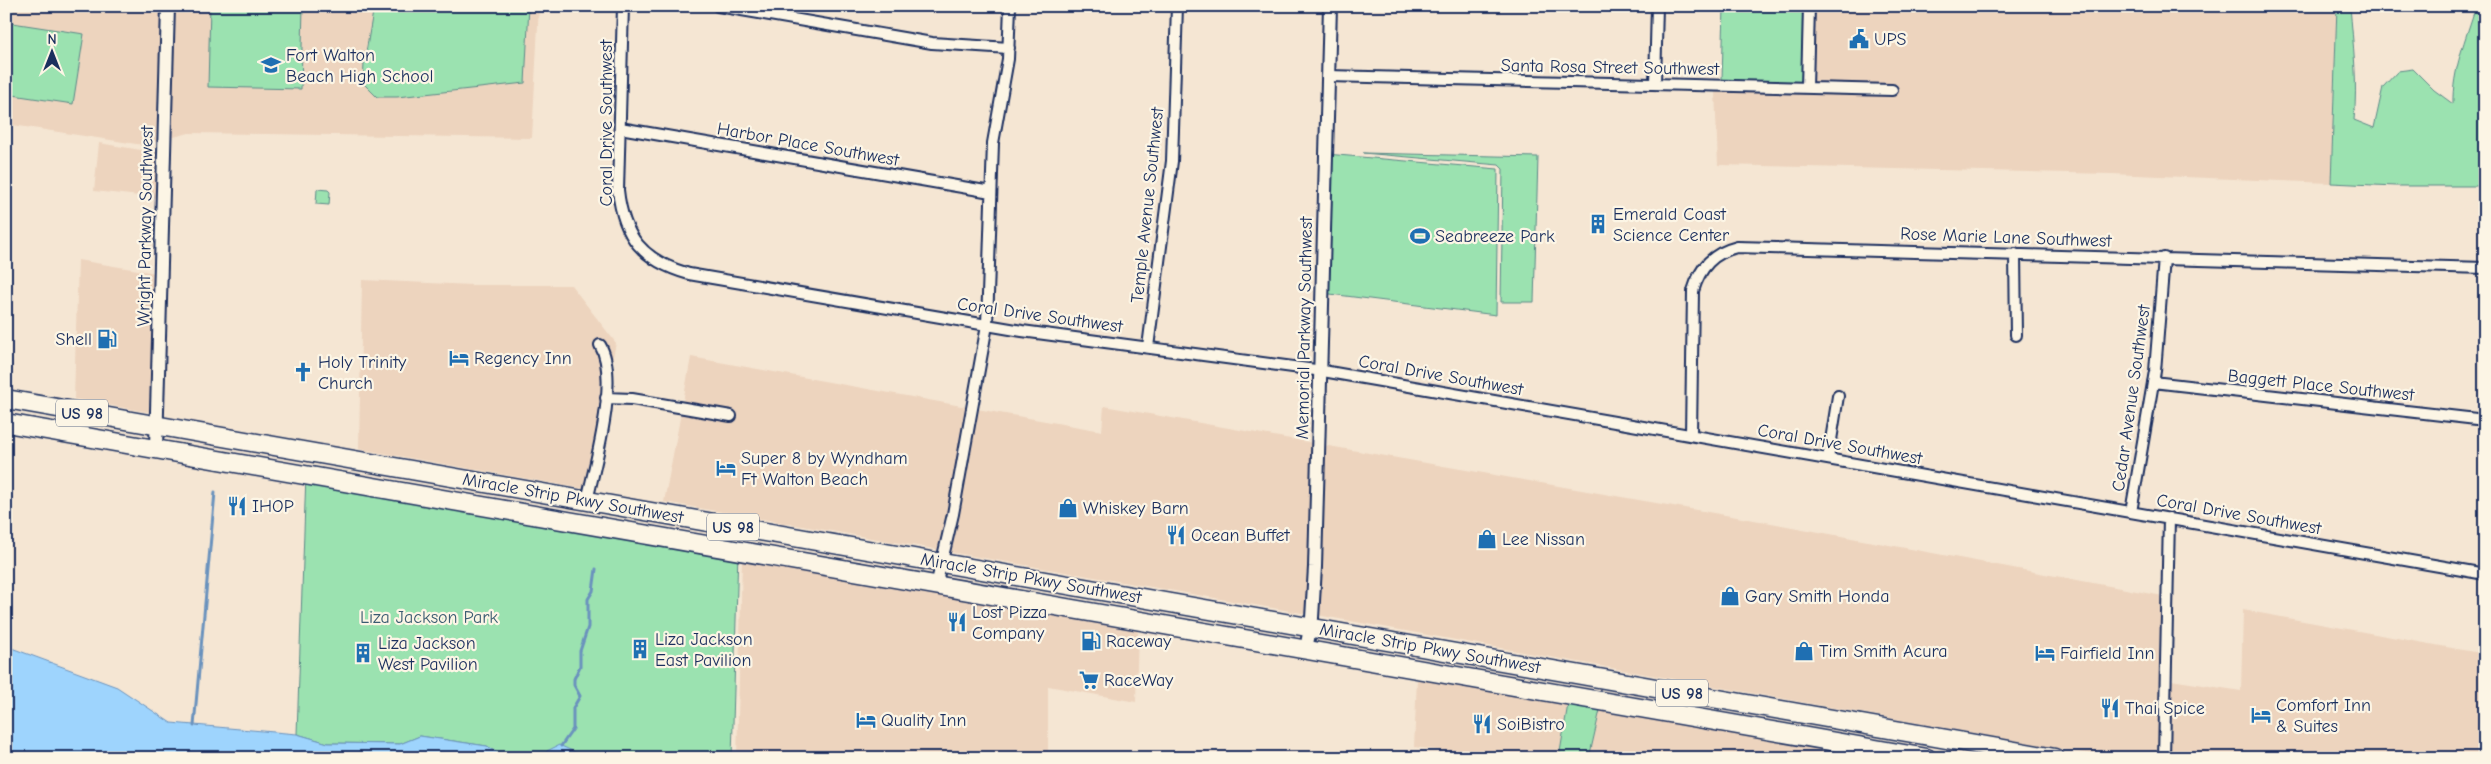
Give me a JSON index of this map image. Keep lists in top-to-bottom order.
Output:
{
  "streets": {
    "highway": ["US 98", "Miracle Strip Pkwy Southwest"],
    "street": [
      "Santa Rosa Street Southwest",
      "Coral Drive Southwest",
      "Harbor Place Southwest",
      "Temple Avenue Southwest",
      "Wright Parkway Southwest",
      "Rose Marie Lane Southwest",
      "Memorial Parkway Southwest",
      "Baggett Place Southwest",
      "Cedar Avenue Southwest"
    ]
  },
  "crossings": [
    ["Santa Rosa Street Southwest", "Memorial Parkway Southwest"],
    ["Coral Drive Southwest", "Harbor Place Southwest"],
    ["Coral Drive Southwest", "Temple Avenue Southwest"],
    ["Coral Drive Southwest", "Rose Marie Lane Southwest"],
    ["Coral Drive Southwest", "Memorial Parkway Southwest"],
    ["Coral Drive Southwest", "Cedar Avenue Southwest"],
    ["Wright Parkway Southwest", "Miracle Strip Pkwy Southwest"],
    ["Rose Marie Lane Southwest", "Cedar Avenue Southwest"],
    ["Memorial Parkway Southwest", "Miracle Strip Pkwy Southwest"],
    ["Baggett Place Southwest", "Cedar Avenue Southwest"]
  ],
  "parks": ["Liza Jackson Park"],
  "places": {
    "public building": ["UPS"],
    "school or university": ["Fort Walton Beach High School"],
    "building": ["Emerald Coast Science Center", "Liza Jackson East Pavilion", "Liza Jackson West Pavilion"],
    "sports": ["Seabreeze Park"],
    "fuel station": ["Shell", "Raceway"],
    "hotel": [
      "Regency Inn",
      "Super 8 by Wyndham Ft Walton Beach",
      "Fairfield Inn",
      "Comfort Inn & Suites",
      "Quality Inn"
    ],
    "church": ["Holy Trinity Church"],
    "restaurant": [
      "IHOP",
      "Ocean Buffet",
      "Lost Pizza Company",
      "Thai Spice",
      "SoiBistro"
    ],
    "shop": [
      "Whiskey Barn",
      "Lee Nissan",
      "Gary Smith Honda",
      "Tim Smith Acura"
    ],
    "supermarket": ["RaceWay"]
  },
  "north": "top"
}
